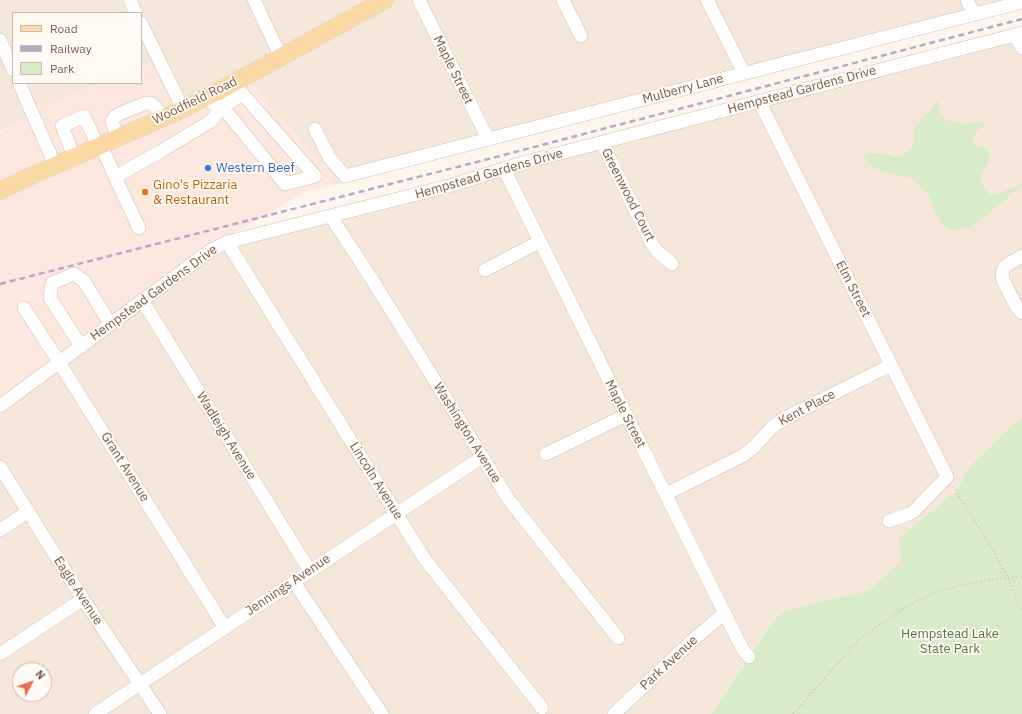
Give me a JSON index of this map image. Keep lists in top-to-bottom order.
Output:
{
  "streets": {
    "main road": ["Woodfield Road"],
    "street": [
      "Maple Street",
      "Mulberry Lane",
      "Hempstead Gardens Drive",
      "Greenwood Court",
      "Elm Street",
      "Kent Place",
      "Washington Avenue",
      "Wadleigh Avenue",
      "Grant Avenue",
      "Lincoln Avenue",
      "Jennings Avenue",
      "Eagle Avenue",
      "Park Avenue"
    ]
  },
  "crossings": [
    ["Maple Street", "Mulberry Lane"],
    ["Maple Street", "Hempstead Gardens Drive"],
    ["Maple Street", "Kent Place"],
    ["Maple Street", "Park Avenue"],
    ["Hempstead Gardens Drive", "Greenwood Court"],
    ["Hempstead Gardens Drive", "Elm Street"],
    ["Hempstead Gardens Drive", "Washington Avenue"],
    ["Hempstead Gardens Drive", "Wadleigh Avenue"],
    ["Hempstead Gardens Drive", "Grant Avenue"],
    ["Hempstead Gardens Drive", "Lincoln Avenue"],
    ["Elm Street", "Kent Place"],
    ["Washington Avenue", "Jennings Avenue"],
    ["Wadleigh Avenue", "Jennings Avenue"],
    ["Grant Avenue", "Jennings Avenue"],
    ["Lincoln Avenue", "Jennings Avenue"],
    ["Jennings Avenue", "Eagle Avenue"]
  ],
  "parks": ["Hempstead Lake State Park"],
  "places": ["Western Beef", "Gino's Pizzaria & Restaurant"],
  "legend": ["Road", "Railway", "Park"],
  "north": "top right"
}
